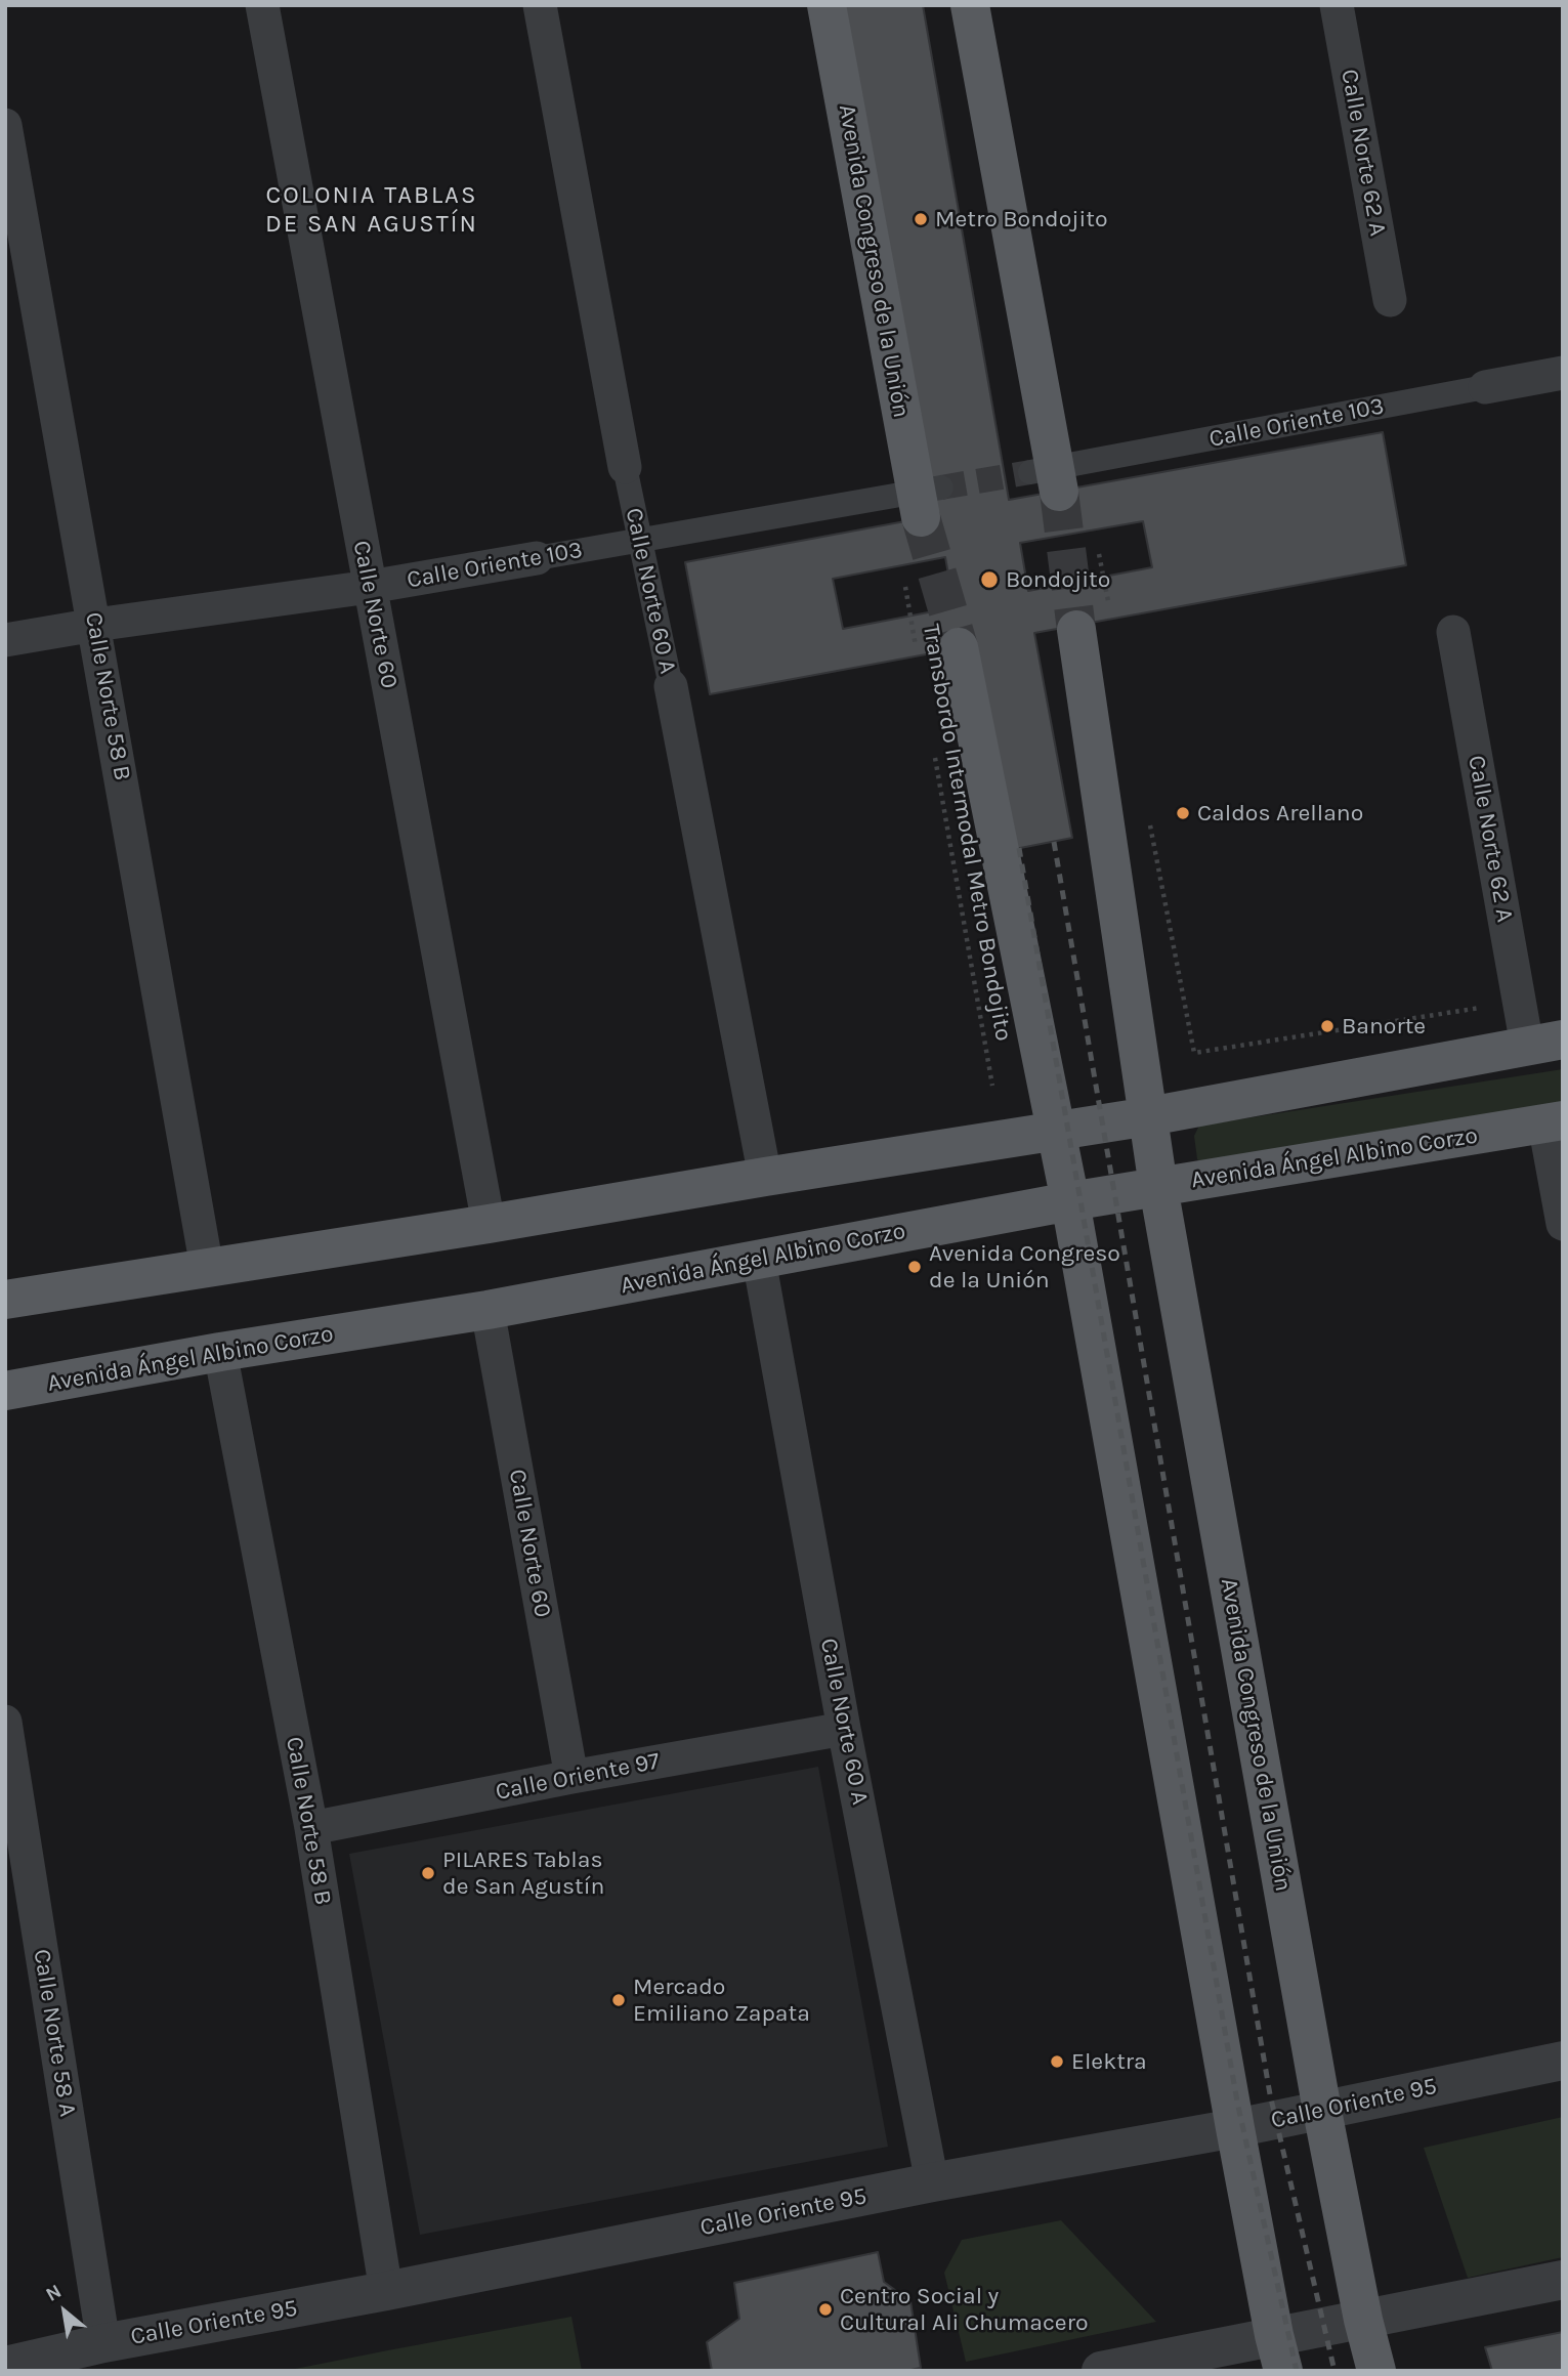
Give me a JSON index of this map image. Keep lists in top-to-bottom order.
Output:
{
  "streets": {
    "main road": ["Avenida Congreso de la Unión", "Avenida Ángel Albino Corzo"],
    "street": [
      "Calle Norte 62 A",
      "Calle Oriente 103",
      "Calle Norte 60 A",
      "Calle Norte 60",
      "Calle Norte 58 B",
      "Calle Oriente 97",
      "Calle Norte 58 A",
      "Calle Oriente 95"
    ],
    "path": ["Transbordo Intermodal Metro Bondojito"]
  },
  "crossings": [
    ["Avenida Congreso de la Unión", "Calle Oriente 103"],
    ["Avenida Congreso de la Unión", "Avenida Ángel Albino Corzo"],
    ["Avenida Congreso de la Unión", "Calle Oriente 95"],
    ["Calle Oriente 103", "Calle Norte 60 A"],
    ["Calle Oriente 103", "Calle Norte 60"],
    ["Calle Oriente 103", "Calle Norte 58 B"],
    ["Calle Norte 60 A", "Avenida Ángel Albino Corzo"],
    ["Calle Norte 60 A", "Calle Oriente 97"],
    ["Calle Norte 60 A", "Calle Oriente 95"],
    ["Calle Norte 60", "Avenida Ángel Albino Corzo"],
    ["Calle Norte 60", "Calle Oriente 97"],
    ["Calle Norte 58 B", "Avenida Ángel Albino Corzo"],
    ["Calle Norte 58 B", "Calle Oriente 97"],
    ["Calle Norte 58 B", "Calle Oriente 95"],
    ["Calle Norte 58 A", "Calle Oriente 95"]
  ],
  "districts": ["COLONIA TABLAS DE SAN AGUSTÍN"],
  "places": [
    "Metro Bondojito",
    "Bondojito",
    "Caldos Arellano",
    "Banorte",
    "Avenida Congreso de la Unión",
    "PILARES Tablas de San Agustín",
    "Mercado Emiliano Zapata",
    "Elektra",
    "Centro Social y Cultural Ali Chumacero"
  ],
  "north": "top left"
}
